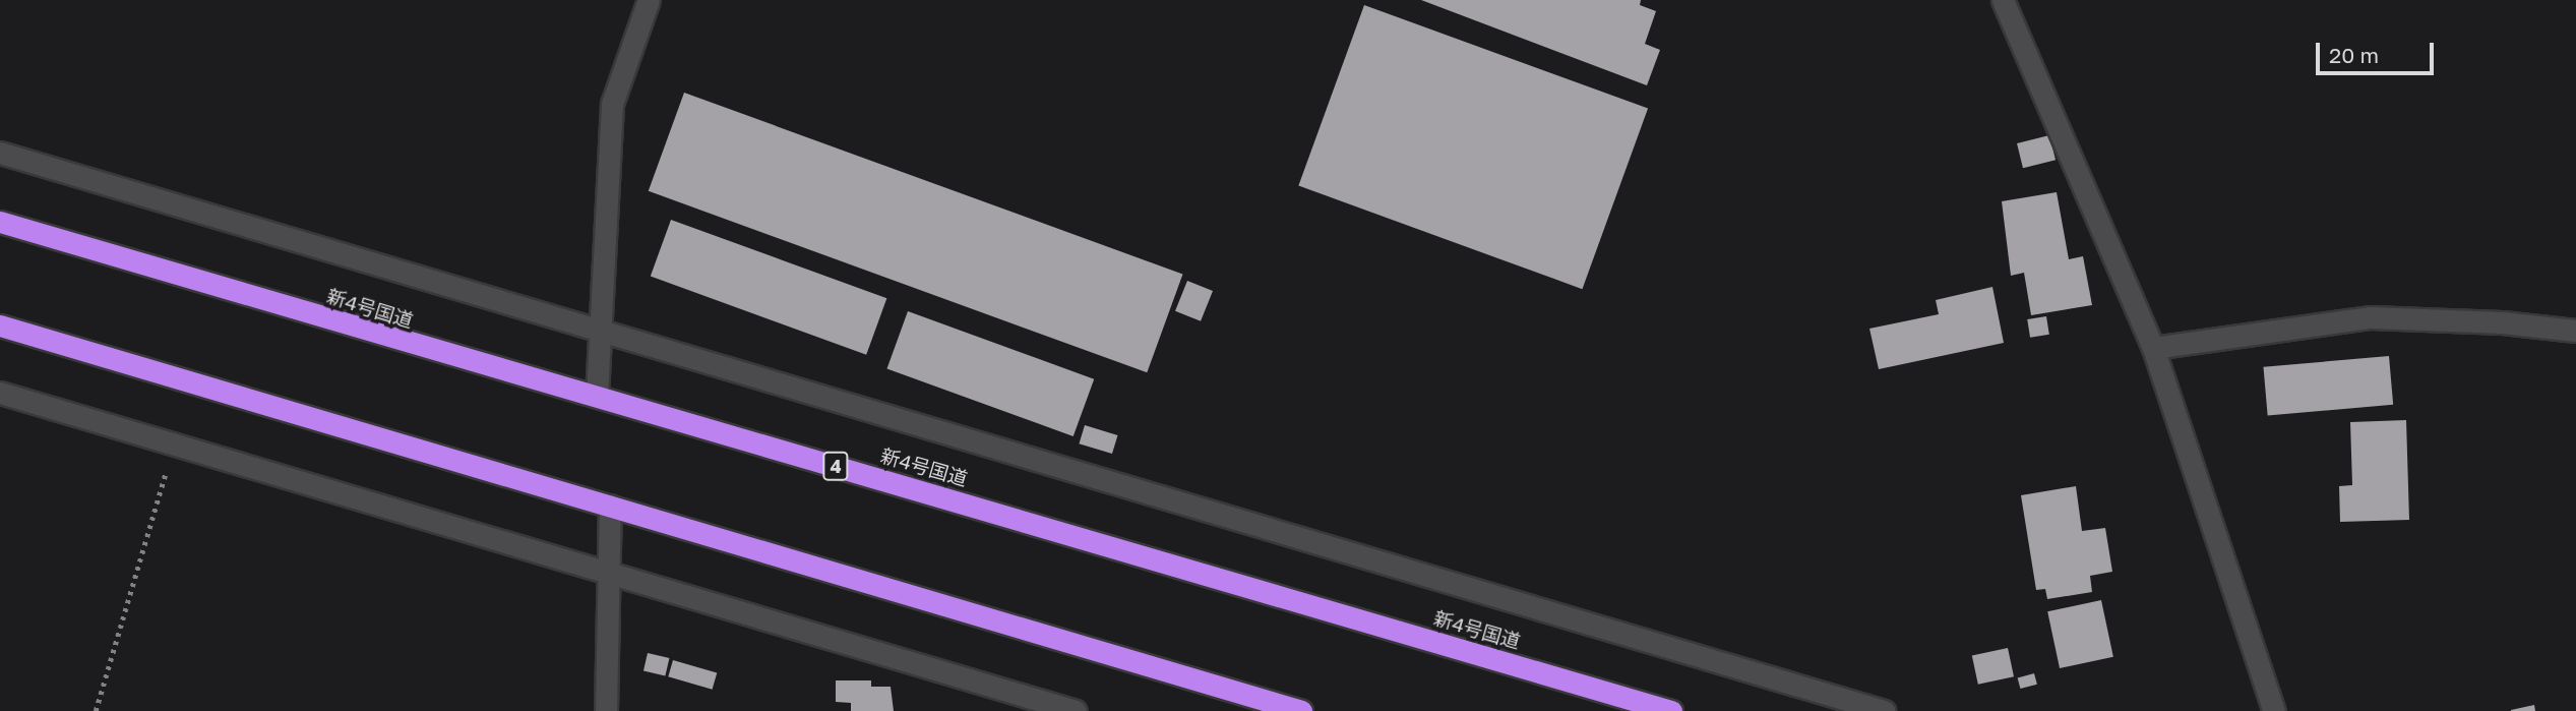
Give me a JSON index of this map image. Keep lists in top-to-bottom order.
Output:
{
  "streets": {
    "highway": ["新4号国道", "4"]
  },
  "scale_bar": "20 m"
}
